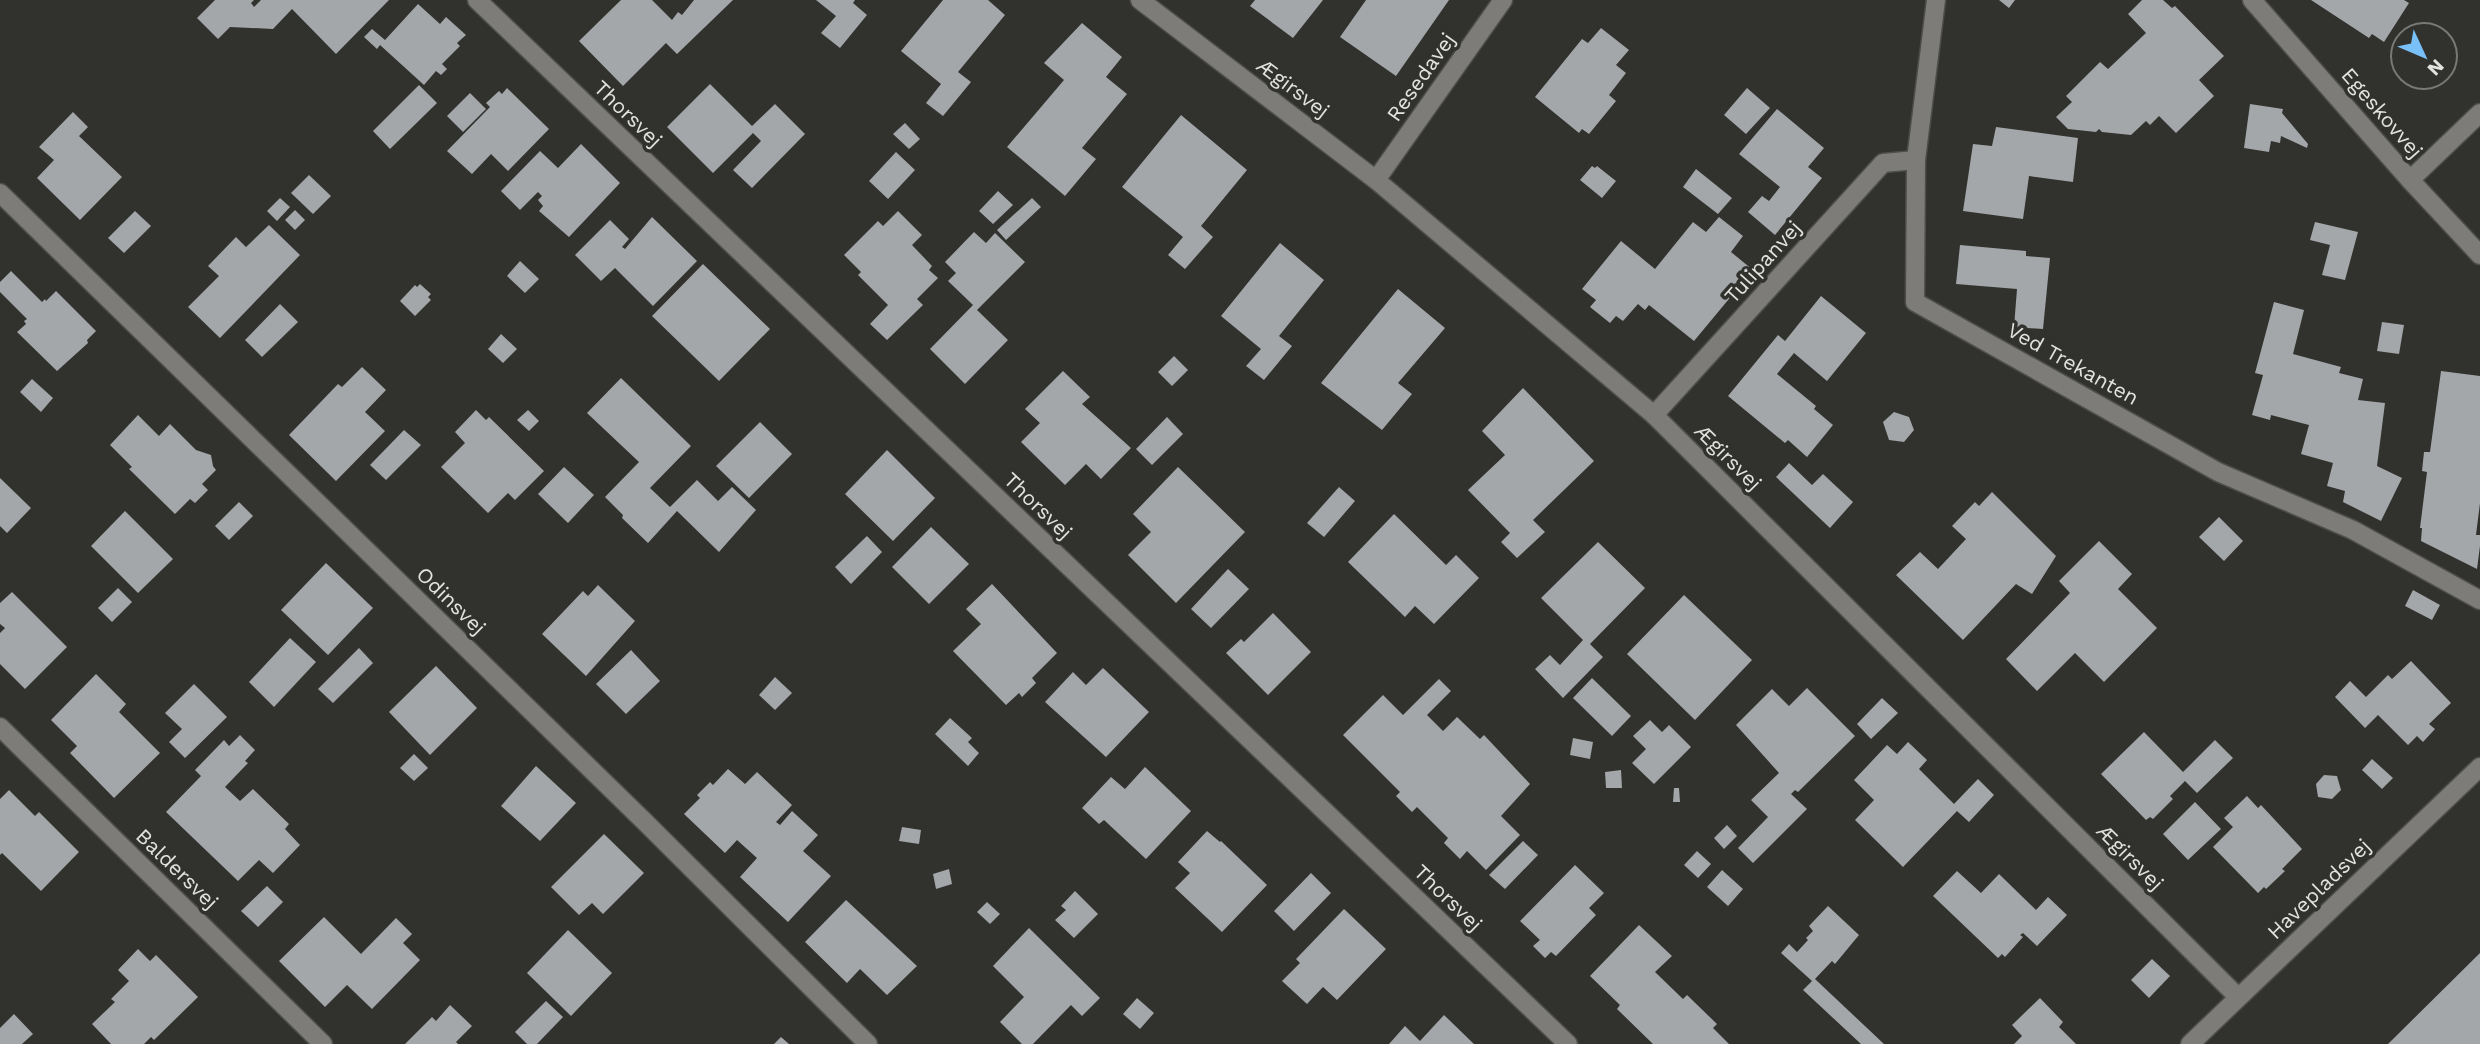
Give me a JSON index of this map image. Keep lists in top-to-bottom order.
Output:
{
  "streets": {
    "street": [
      "Resedavej",
      "Ægirsvej",
      "Egeskovvej",
      "Thorsvej",
      "Tulipanvej",
      "Ved Trekanten",
      "Odinsvej",
      "Baldersvej",
      "Havepladsvej"
    ]
  },
  "crossings": [
    ["Resedavej", "Ægirsvej"],
    ["Ægirsvej", "Tulipanvej"],
    ["Ægirsvej", "Havepladsvej"],
    ["Tulipanvej", "Ved Trekanten"]
  ],
  "north": "bottom right"
}
